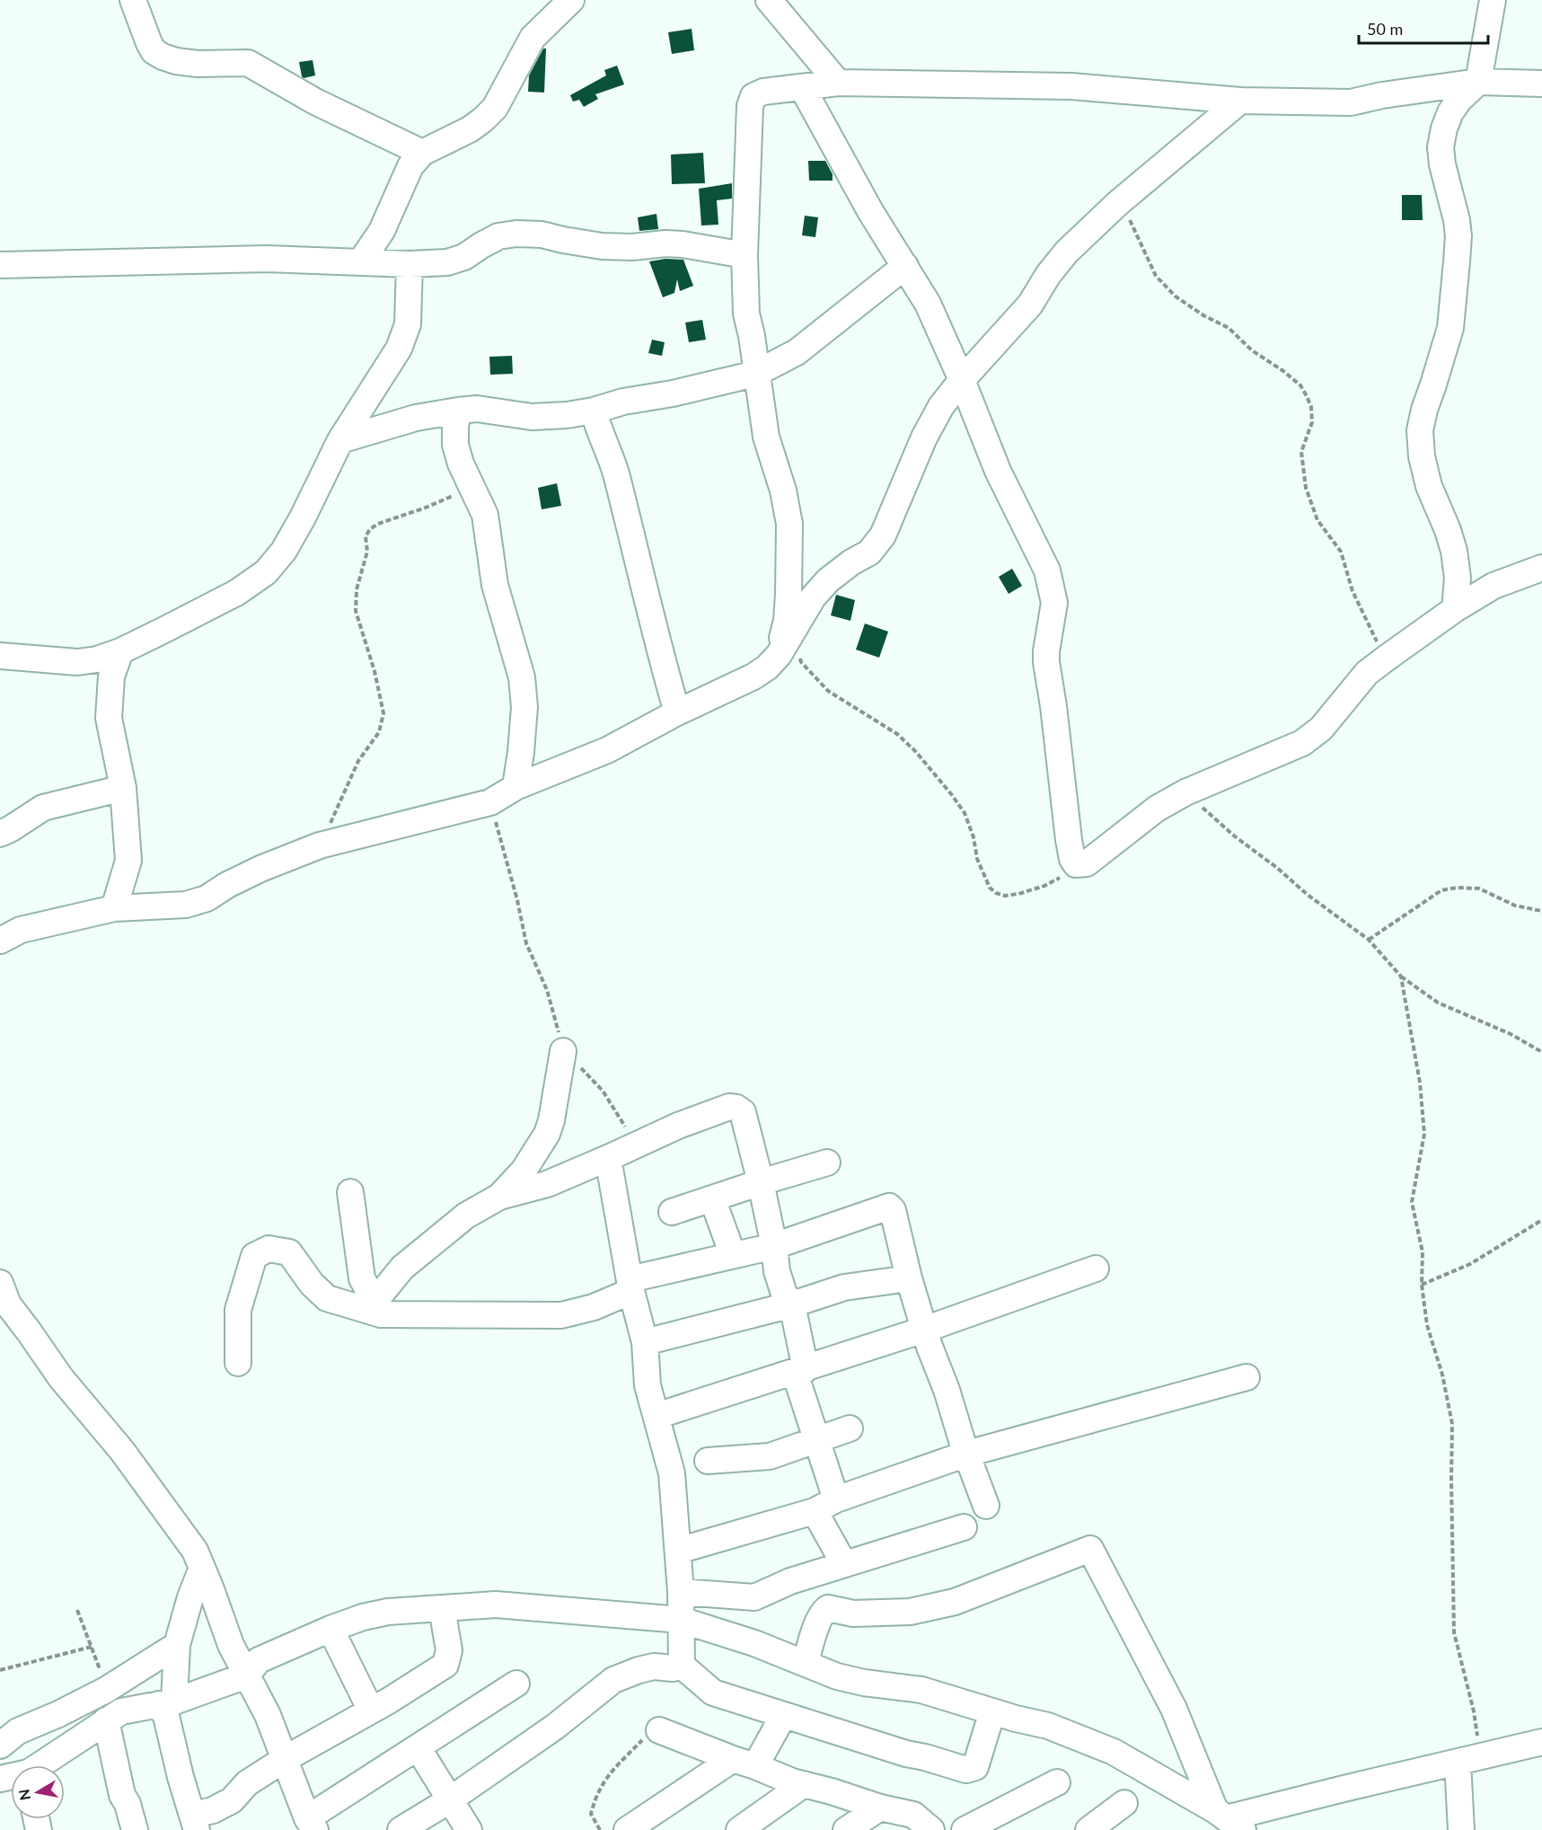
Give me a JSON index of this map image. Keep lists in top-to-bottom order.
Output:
{
  "scale_bar": "50 m",
  "north": "left"
}
